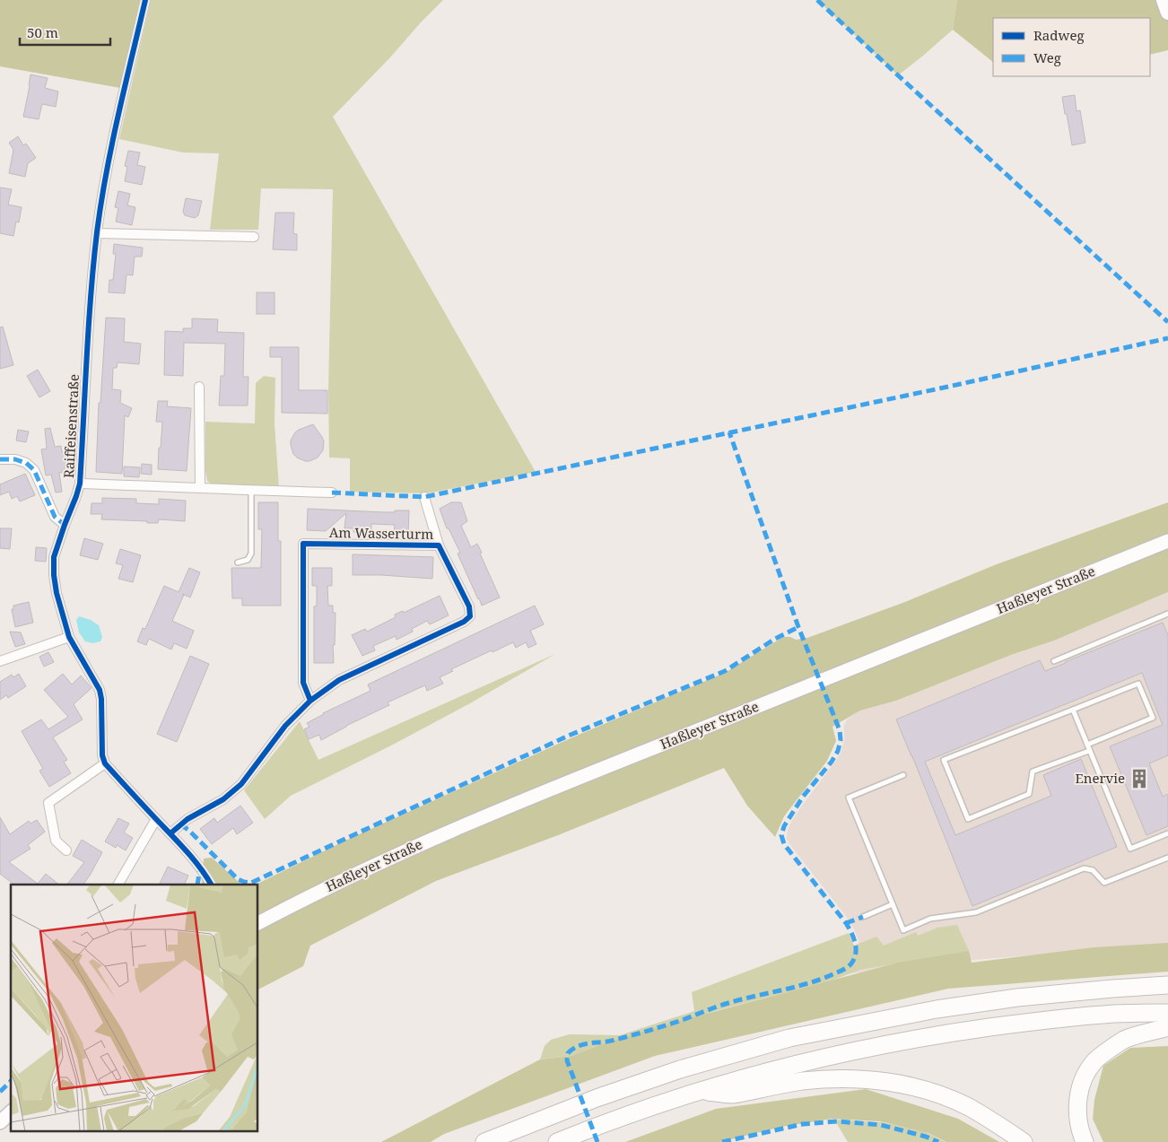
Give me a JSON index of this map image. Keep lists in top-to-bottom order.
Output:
{
  "streets": {
    "main road": ["Haßleyer Straße"],
    "street": ["Raiffeisenstraße", "Am Wasserturm"]
  },
  "places": {
    "building": ["Enervie"]
  },
  "legend": ["Radweg", "Weg"],
  "scale_bar": "50 m"
}
